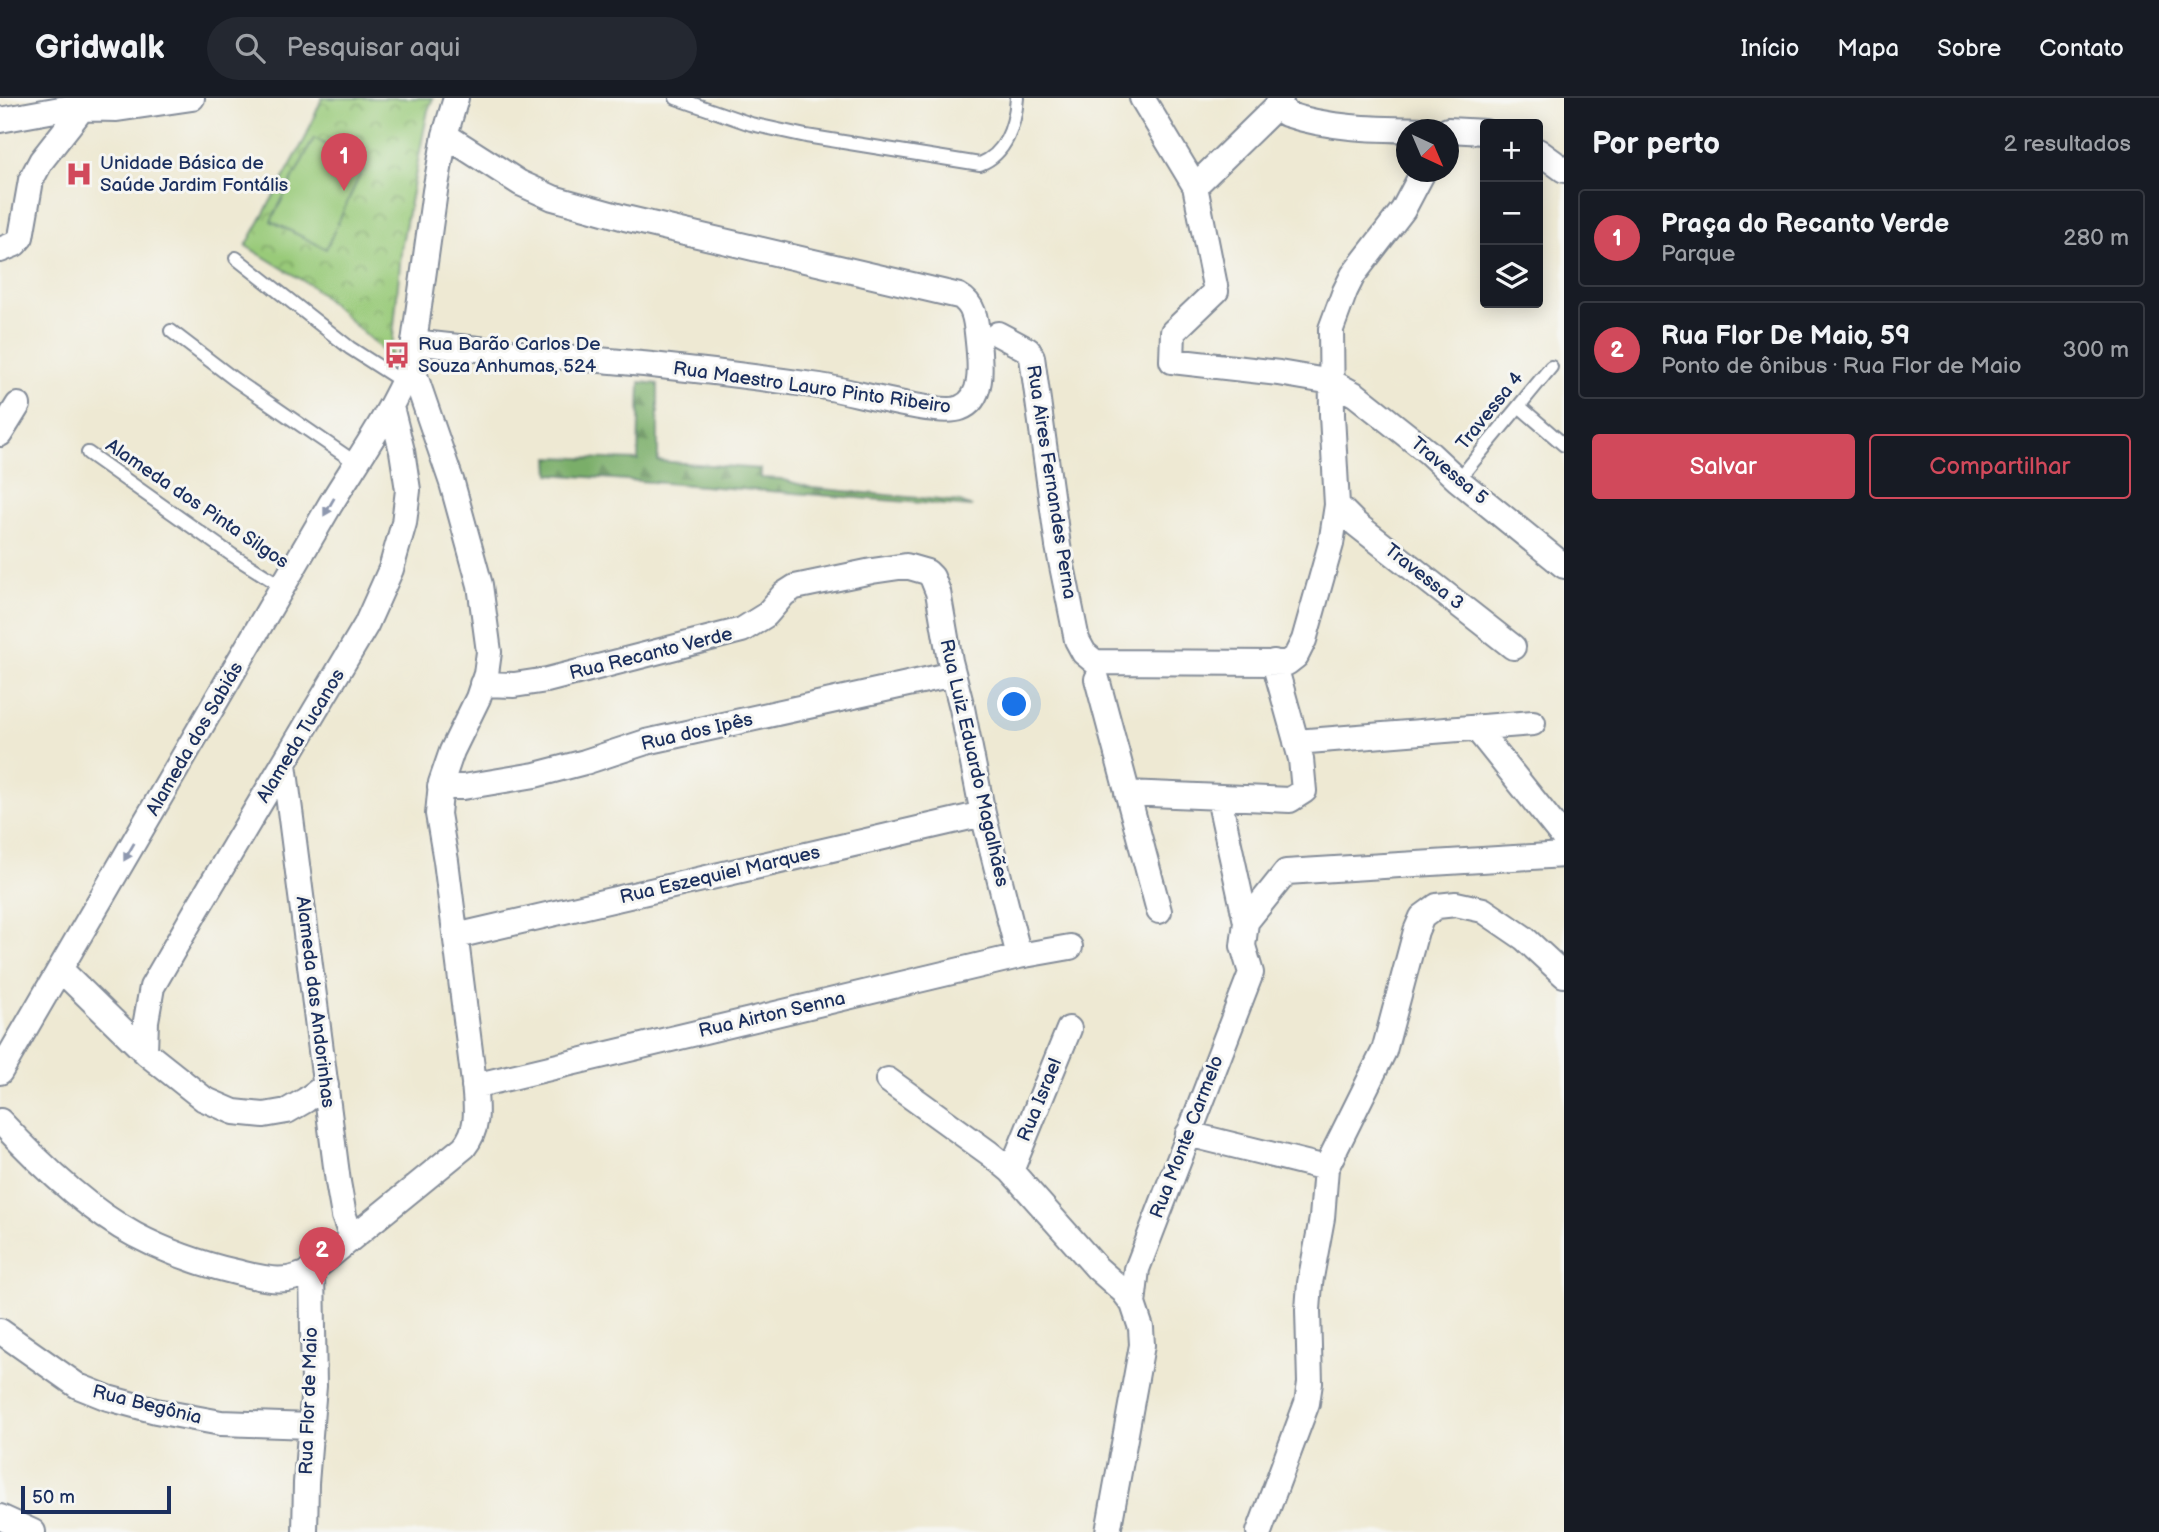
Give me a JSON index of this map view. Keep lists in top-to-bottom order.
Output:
{
  "streets": {
    "street": [
      "Rua Maestro Lauro Pinto Ribeiro",
      "Travessa 5",
      "Rua Aires Fernandes Perna",
      "Travessa 3",
      "Rua Recanto Verde",
      "Rua dos Ipês",
      "Alameda Tucanos",
      "Alameda dos Sabiás",
      "Rua Luiz Eduardo Magalhães",
      "Rua Eszequiel Marques",
      "Alameda das Andorinhas",
      "Rua Airton Senna",
      "Rua Israel",
      "Rua Monte Carmelo",
      "Rua Flor de Maio",
      "Rua Begônia"
    ],
    "lane": ["Travessa 4", "Alameda dos Pinta Silgos"]
  },
  "crossings": [
    ["Rua Maestro Lauro Pinto Ribeiro", "Alameda dos Sabiás"],
    ["Travessa 4", "Travessa 5"],
    ["Alameda dos Pinta Silgos", "Alameda dos Sabiás"],
    ["Rua Recanto Verde", "Rua Luiz Eduardo Magalhães"],
    ["Rua dos Ipês", "Rua Luiz Eduardo Magalhães"],
    ["Alameda Tucanos", "Alameda dos Sabiás"],
    ["Alameda Tucanos", "Alameda das Andorinhas"],
    ["Rua Luiz Eduardo Magalhães", "Rua Eszequiel Marques"],
    ["Rua Luiz Eduardo Magalhães", "Rua Airton Senna"],
    ["Rua Flor de Maio", "Rua Begônia"]
  ],
  "one_way": ["Alameda dos Sabiás"],
  "places": {
    "hospital": ["Unidade Básica de Saúde Jardim Fontális"],
    "bus stop": ["Rua Barão Carlos De Souza Anhumas, 524"]
  },
  "scale_bar": "50 m",
  "north": "bottom right",
  "page": {
    "header": "Gridwalk",
    "search": "Pesquisar aqui",
    "nav": [
      "Início",
      "Mapa",
      "Sobre",
      "Contato"
    ],
    "heading": ["Por perto", "2 resultados"],
    "map_buttons": ["+", "−"],
    "pins": ["1", "2"],
    "list": [
      {
        "mark": "1",
        "name": "Praça do Recanto Verde",
        "note": "Parque",
        "value": "280 m"
      },
      {
        "mark": "2",
        "name": "Rua Flor De Maio, 59",
        "note": "Ponto de ônibus · Rua Flor de Maio",
        "value": "300 m"
      }
    ],
    "buttons": ["Salvar", "Compartilhar"],
    "scale": "50 m"
  }
}
